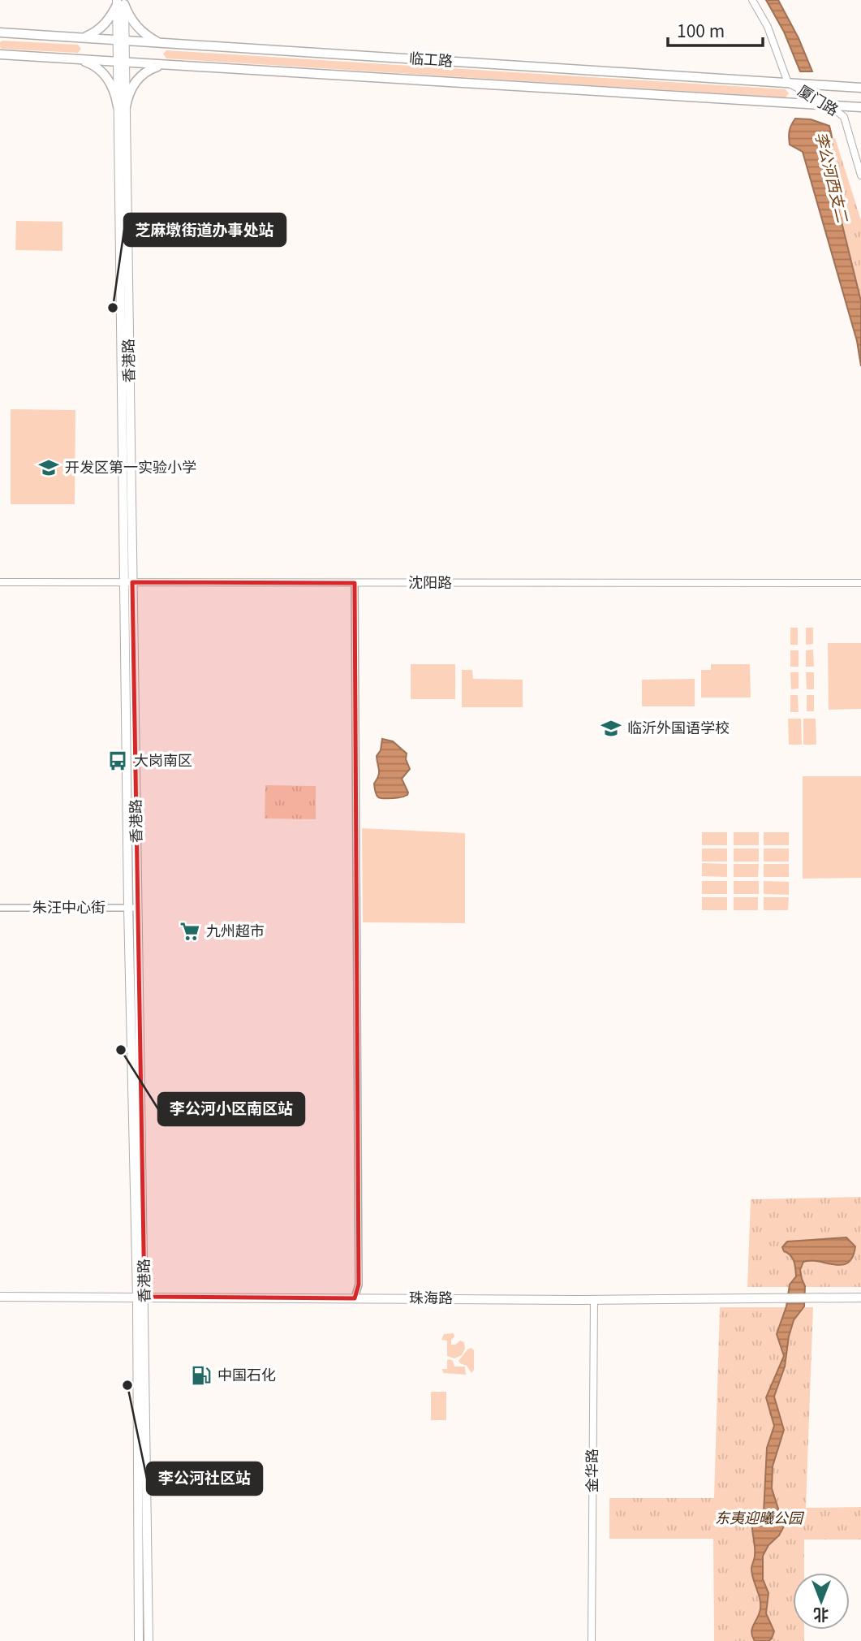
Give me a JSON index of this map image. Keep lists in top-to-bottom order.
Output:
{
  "streets": {
    "main road": ["临工路", "香港路", "珠海路"],
    "street": [
      "厦门路",
      "沈阳路",
      "朱汪中心街",
      "金华路"
    ]
  },
  "crossings": [
    ["临工路", "厦门路"],
    ["临工路", "香港路"],
    ["香港路", "沈阳路"],
    ["香港路", "朱汪中心街"],
    ["香港路", "珠海路"],
    ["珠海路", "金华路"]
  ],
  "water": ["李公河西支二"],
  "parks": ["东夷迎曦公园"],
  "places": {
    "other": ["芝麻墩街道办事处站", "李公河小区南区站", "李公河社区站"],
    "school or university": ["开发区第一实验小学", "临沂外国语学校"],
    "bus stop": ["大岗南区"],
    "supermarket": ["九州超市"],
    "fuel station": ["中国石化"]
  },
  "scale_bar": "100 m",
  "north": "bottom"
}
